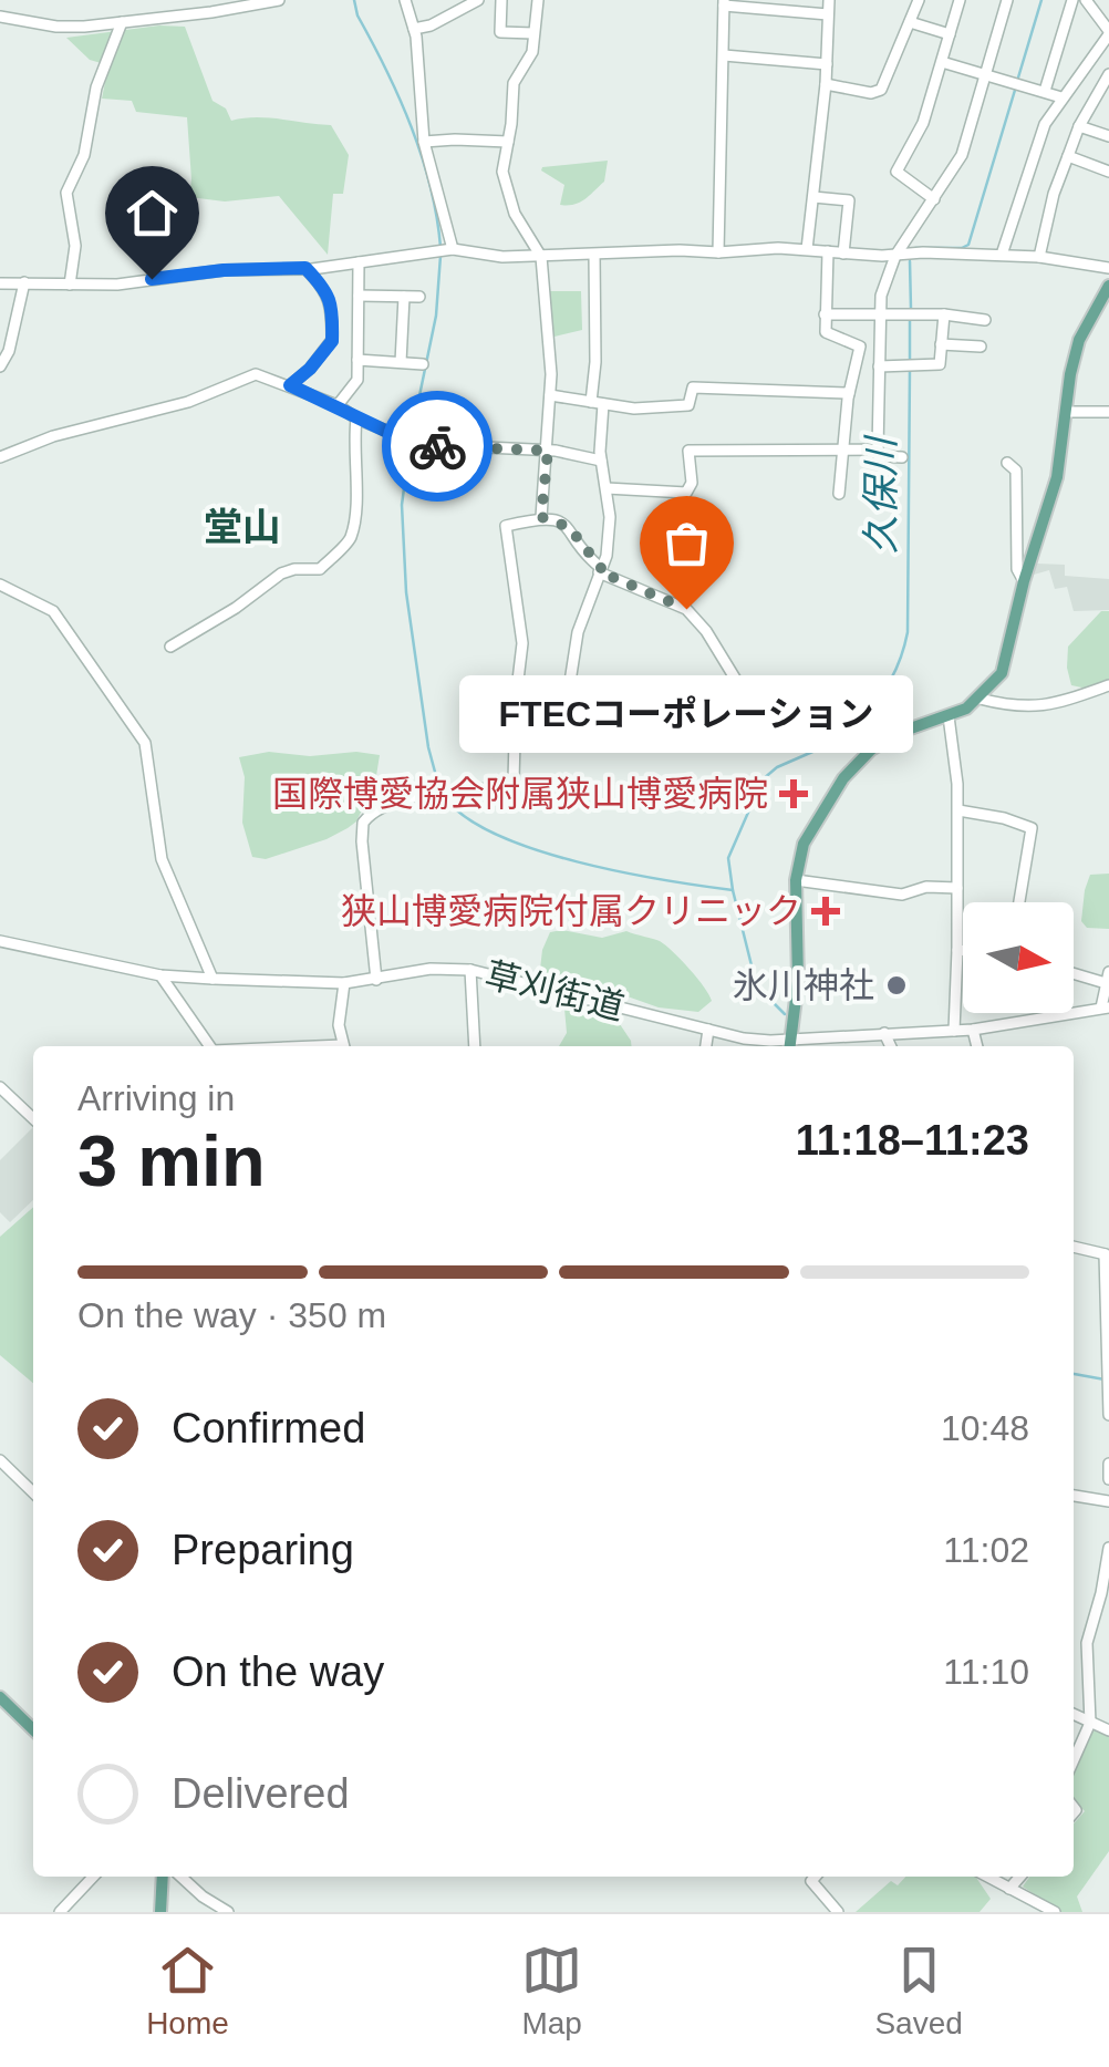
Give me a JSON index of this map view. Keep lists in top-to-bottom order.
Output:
{
  "streets": {
    "street": ["草刈街道"]
  },
  "districts": ["堂山"],
  "water": ["久保川"],
  "places": {
    "other": ["FTECコーポレーション", "氷川神社"],
    "health": ["国際博愛協会附属狭山博愛病院", "狭山博愛病院付属クリニック"]
  },
  "north": "right",
  "page": {
    "bubble": "FTECコーポレーション",
    "heading": ["3 min", "Arriving in", "11:18–11:23"],
    "bar": "On the way · 350 m",
    "list": [
      ["Confirmed", "10:48"],
      ["Preparing", "11:02"],
      ["On the way", "11:10"],
      "Delivered"
    ],
    "tabs": ["Home", "Map", "Saved"]
  }
}
